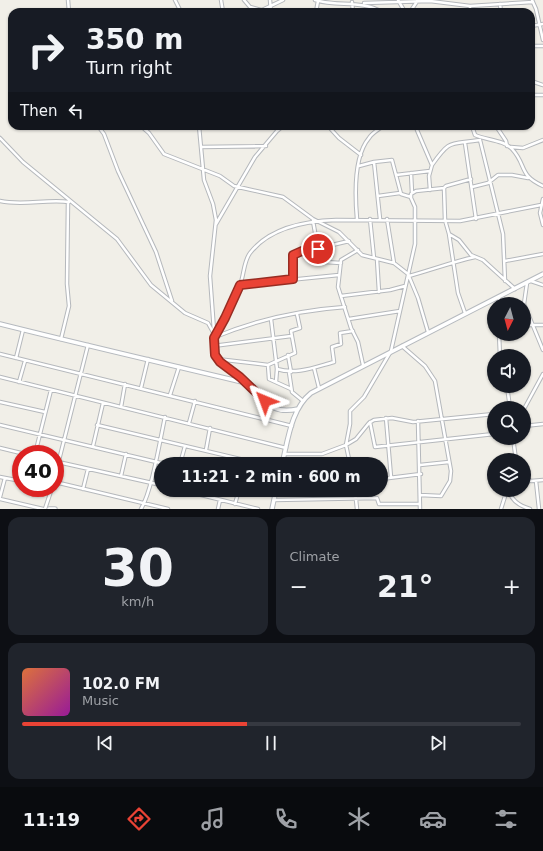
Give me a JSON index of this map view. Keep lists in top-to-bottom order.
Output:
{
  "north": "bottom",
  "page": {
    "turn": ["350 m", "Turn right"],
    "then": "Then",
    "limit": "40",
    "trip": "11:21 · 2 min · 600 m",
    "tile": [
      ["30", "km/h"],
      "Climate"
    ],
    "heat": ["−", "21°", "+"],
    "song": ["102.0 FM", "Music"],
    "tabs": "11:19"
  }
}
